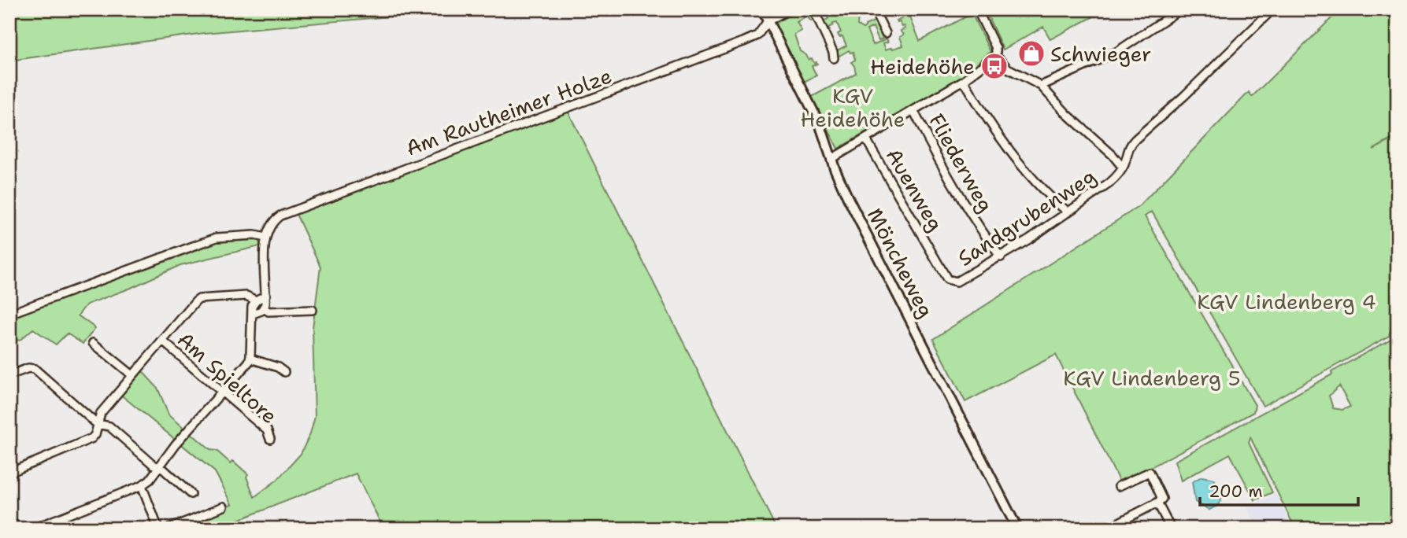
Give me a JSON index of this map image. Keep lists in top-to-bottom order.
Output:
{
  "streets": {
    "main road": ["Möncheweg"],
    "street": [
      "Am Rautheimer Holze",
      "Fliederweg",
      "Auenweg",
      "Sandgrubenweg",
      "Am Spieltore"
    ]
  },
  "crossings": [
    ["Am Rautheimer Holze", "Möncheweg"],
    ["Fliederweg", "Sandgrubenweg"],
    ["Auenweg", "Sandgrubenweg"]
  ],
  "parks": ["KGV Heidehöhe", "KGV Lindenberg 4", "KGV Lindenberg 5"],
  "places": {
    "shop": ["Schwieger"],
    "bus stop": ["Heidehöhe"]
  },
  "scale_bar": "200 m"
}
